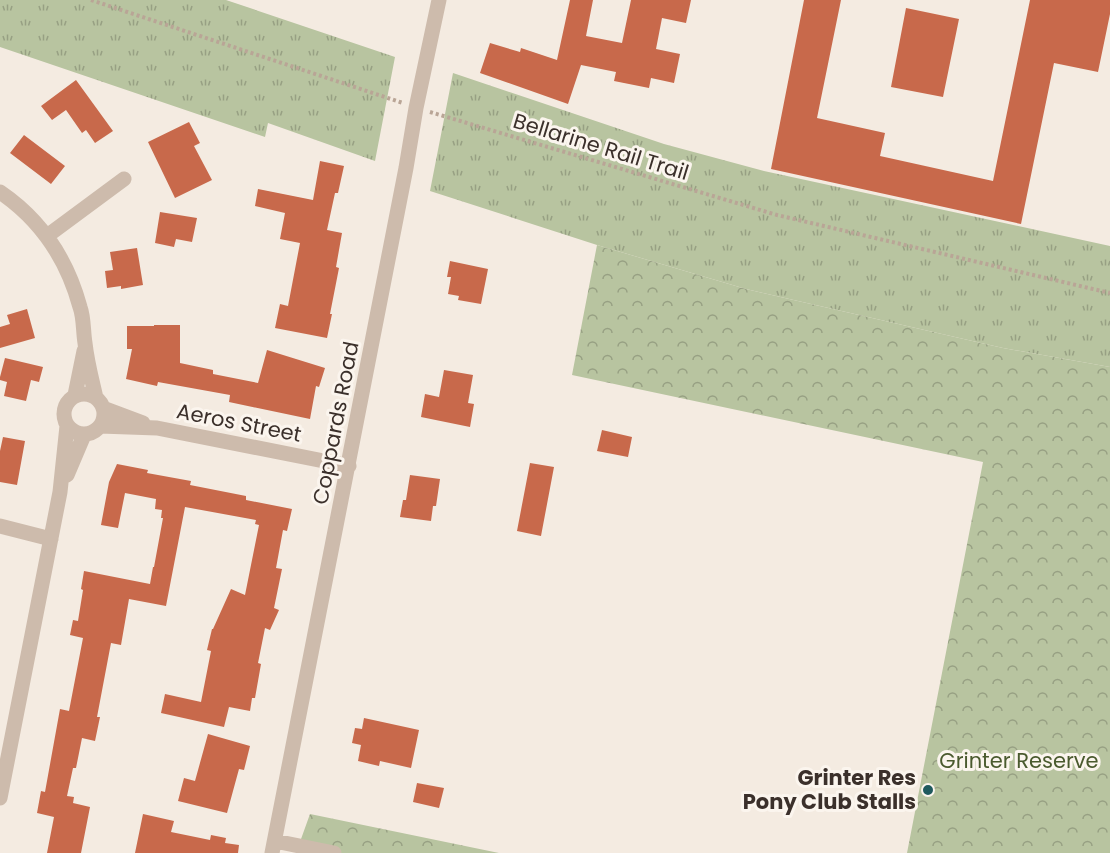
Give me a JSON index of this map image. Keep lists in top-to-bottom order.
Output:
{
  "streets": {
    "street": ["Aeros Street", "Coppards Road"],
    "path": ["Bellarine Rail Trail"]
  },
  "crossings": [
    ["Bellarine Rail Trail", "Coppards Road"],
    ["Aeros Street", "Coppards Road"]
  ],
  "parks": ["Grinter Reserve"],
  "places": ["Grinter Res Pony Club Stalls"]
}
